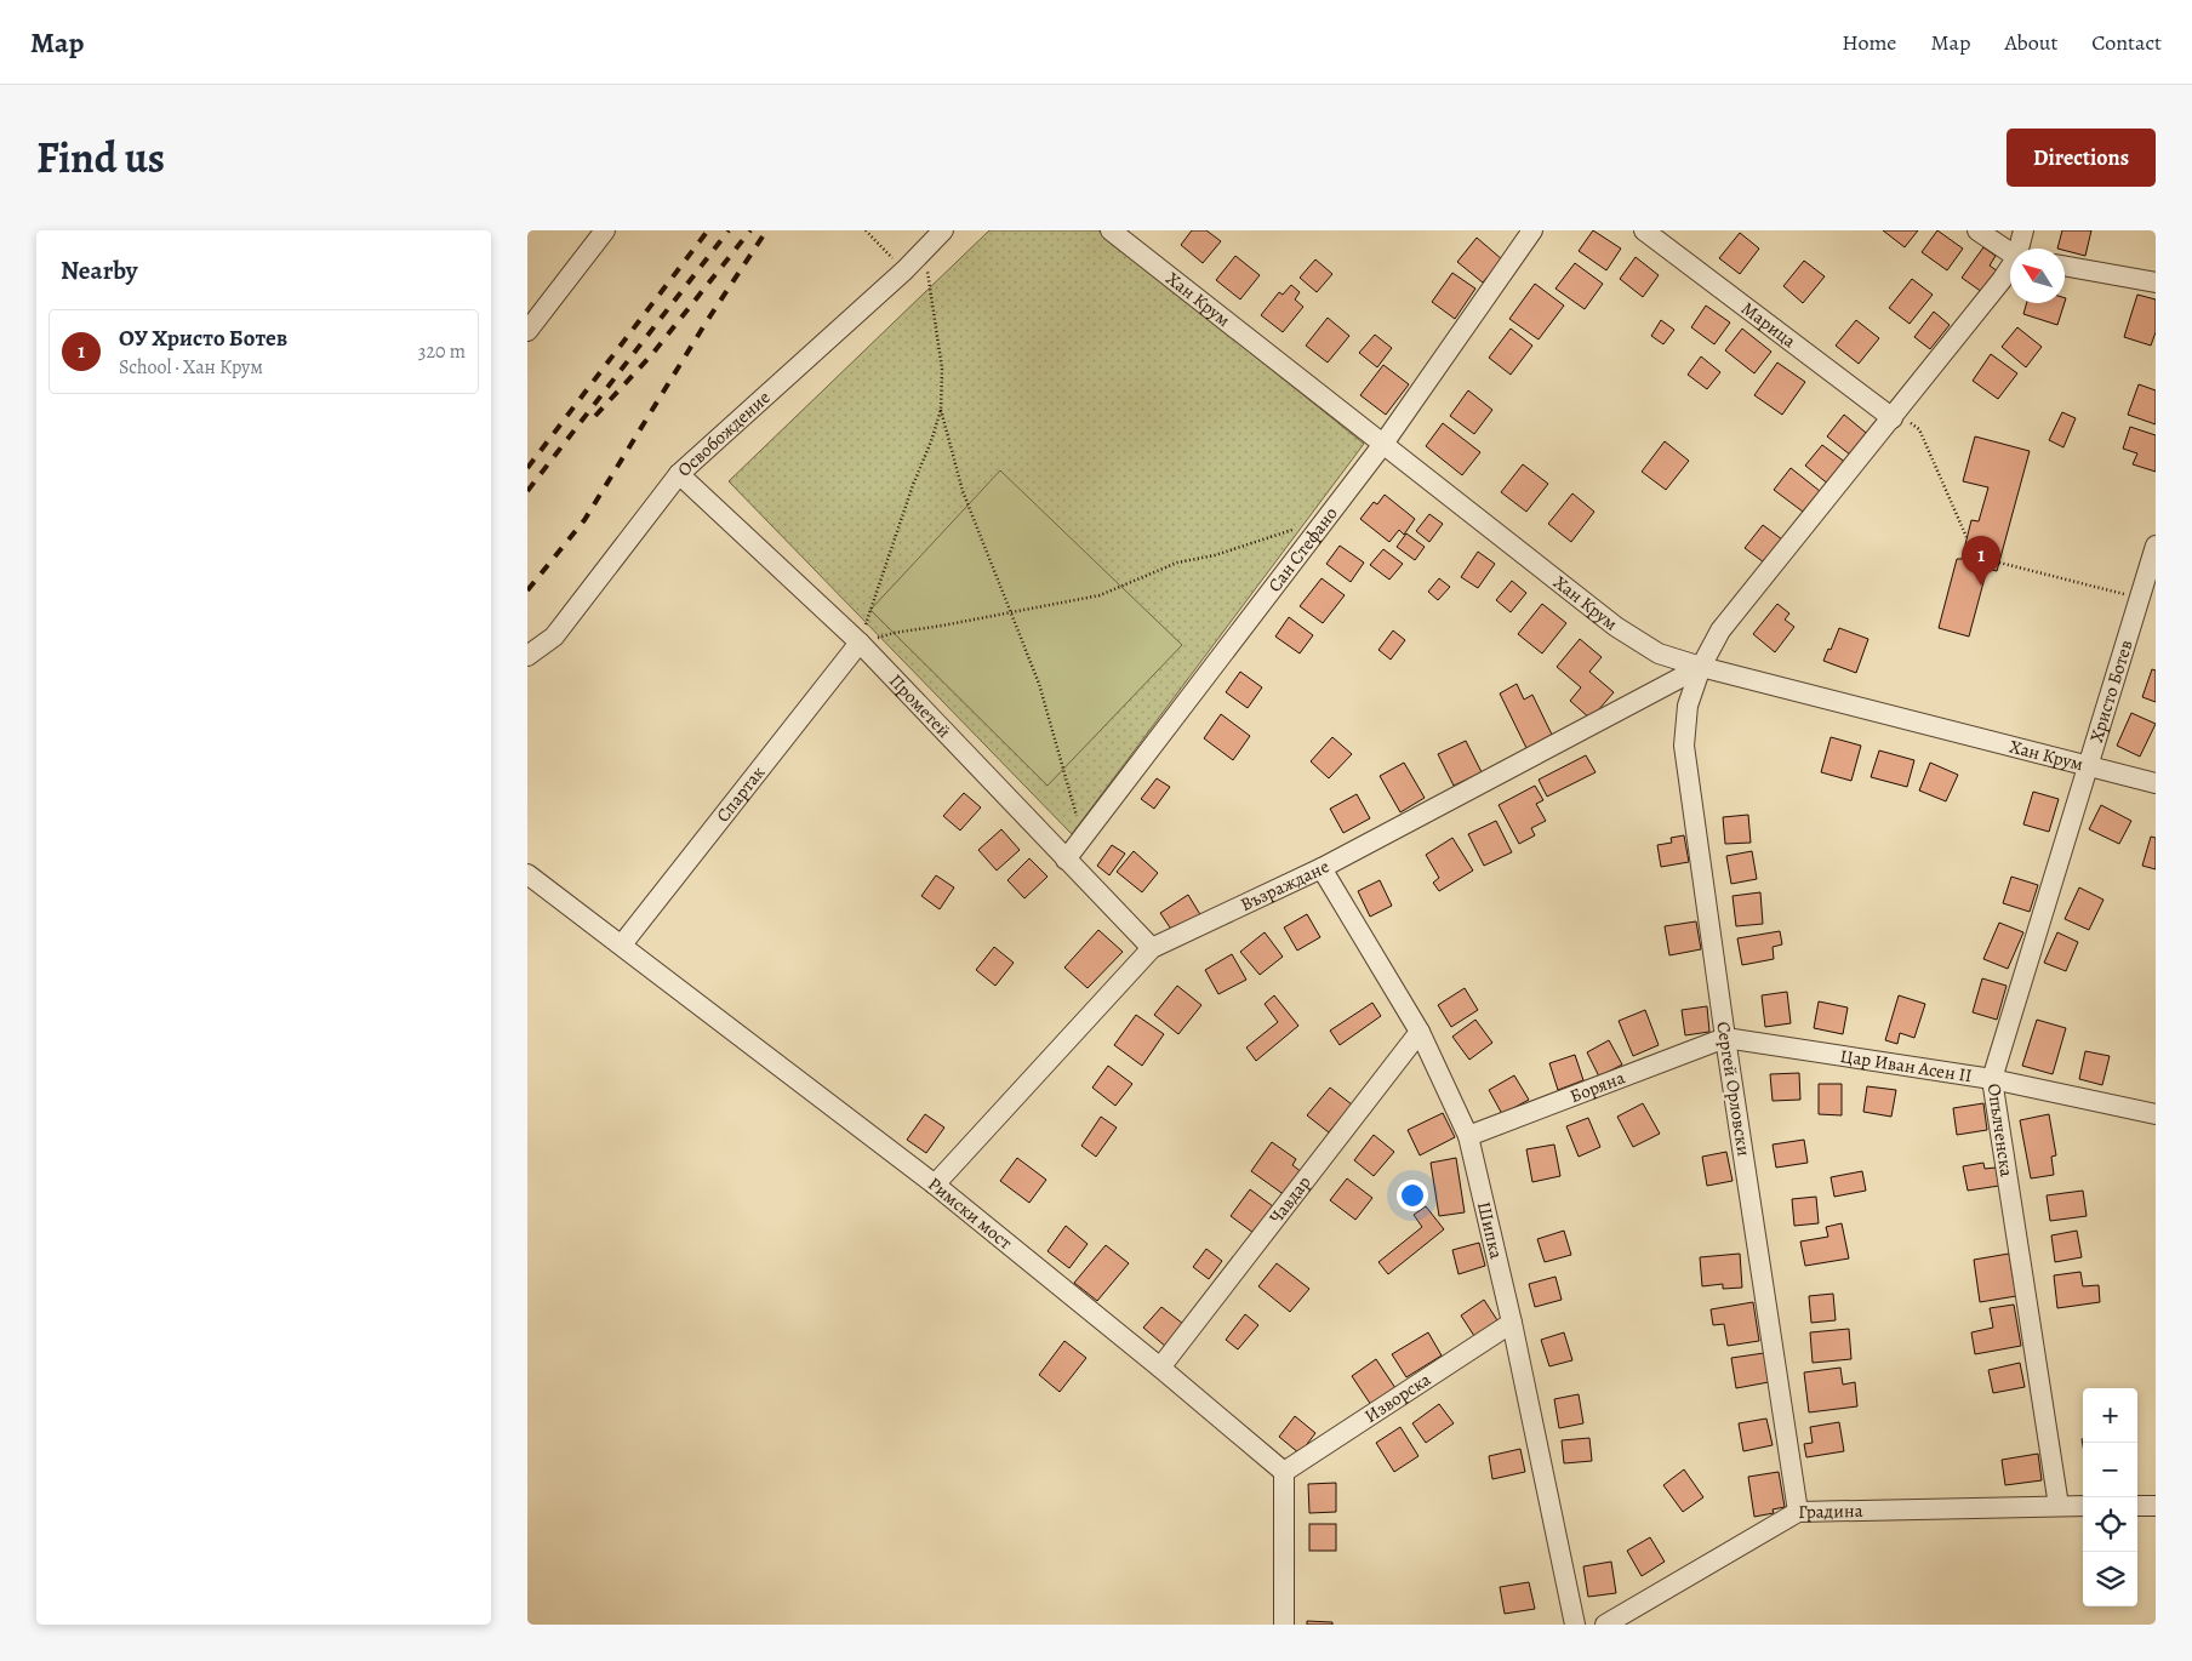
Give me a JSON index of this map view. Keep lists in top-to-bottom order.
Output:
{
  "streets": {
    "street": [
      "Хан Крум",
      "Марица",
      "Освобождение",
      "Сан Стефано",
      "Христо Ботев",
      "Прометей",
      "Спартак",
      "Възраждане",
      "Цар Иван Асен II",
      "Боряна",
      "Сергей Орловски",
      "Опълченска",
      "Чавдар",
      "Римски мост",
      "Шипка",
      "Изворска",
      "Градина"
    ]
  },
  "crossings": [
    ["Хан Крум", "Сан Стефано"],
    ["Хан Крум", "Христо Ботев"],
    ["Хан Крум", "Възраждане"],
    ["Хан Крум", "Сергей Орловски"],
    ["Хан Крум", "Опълченска"],
    ["Марица", "Сергей Орловски"],
    ["Освобождение", "Прометей"],
    ["Сан Стефано", "Прометей"],
    ["Христо Ботев", "Опълченска"],
    ["Прометей", "Спартак"],
    ["Прометей", "Възраждане"],
    ["Спартак", "Римски мост"],
    ["Възраждане", "Сергей Орловски"],
    ["Възраждане", "Римски мост"],
    ["Възраждане", "Шипка"],
    ["Цар Иван Асен II", "Боряна"],
    ["Цар Иван Асен II", "Сергей Орловски"],
    ["Цар Иван Асен II", "Опълченска"],
    ["Боряна", "Сергей Орловски"],
    ["Боряна", "Шипка"],
    ["Сергей Орловски", "Градина"],
    ["Опълченска", "Градина"],
    ["Чавдар", "Римски мост"],
    ["Чавдар", "Шипка"],
    ["Римски мост", "Изворска"],
    ["Шипка", "Изворска"]
  ],
  "north": "top left",
  "page": {
    "header": "Map",
    "nav": [
      "Home",
      "Map",
      "About",
      "Contact"
    ],
    "title": "Find us",
    "buttons": "Directions",
    "heading": "Nearby",
    "list": [
      {
        "mark": "1",
        "name": "ОУ Христо Ботев",
        "note": "School · Хан Крум",
        "value": "320 m"
      }
    ],
    "pins": "1",
    "map_buttons": ["+", "−"]
  }
}
